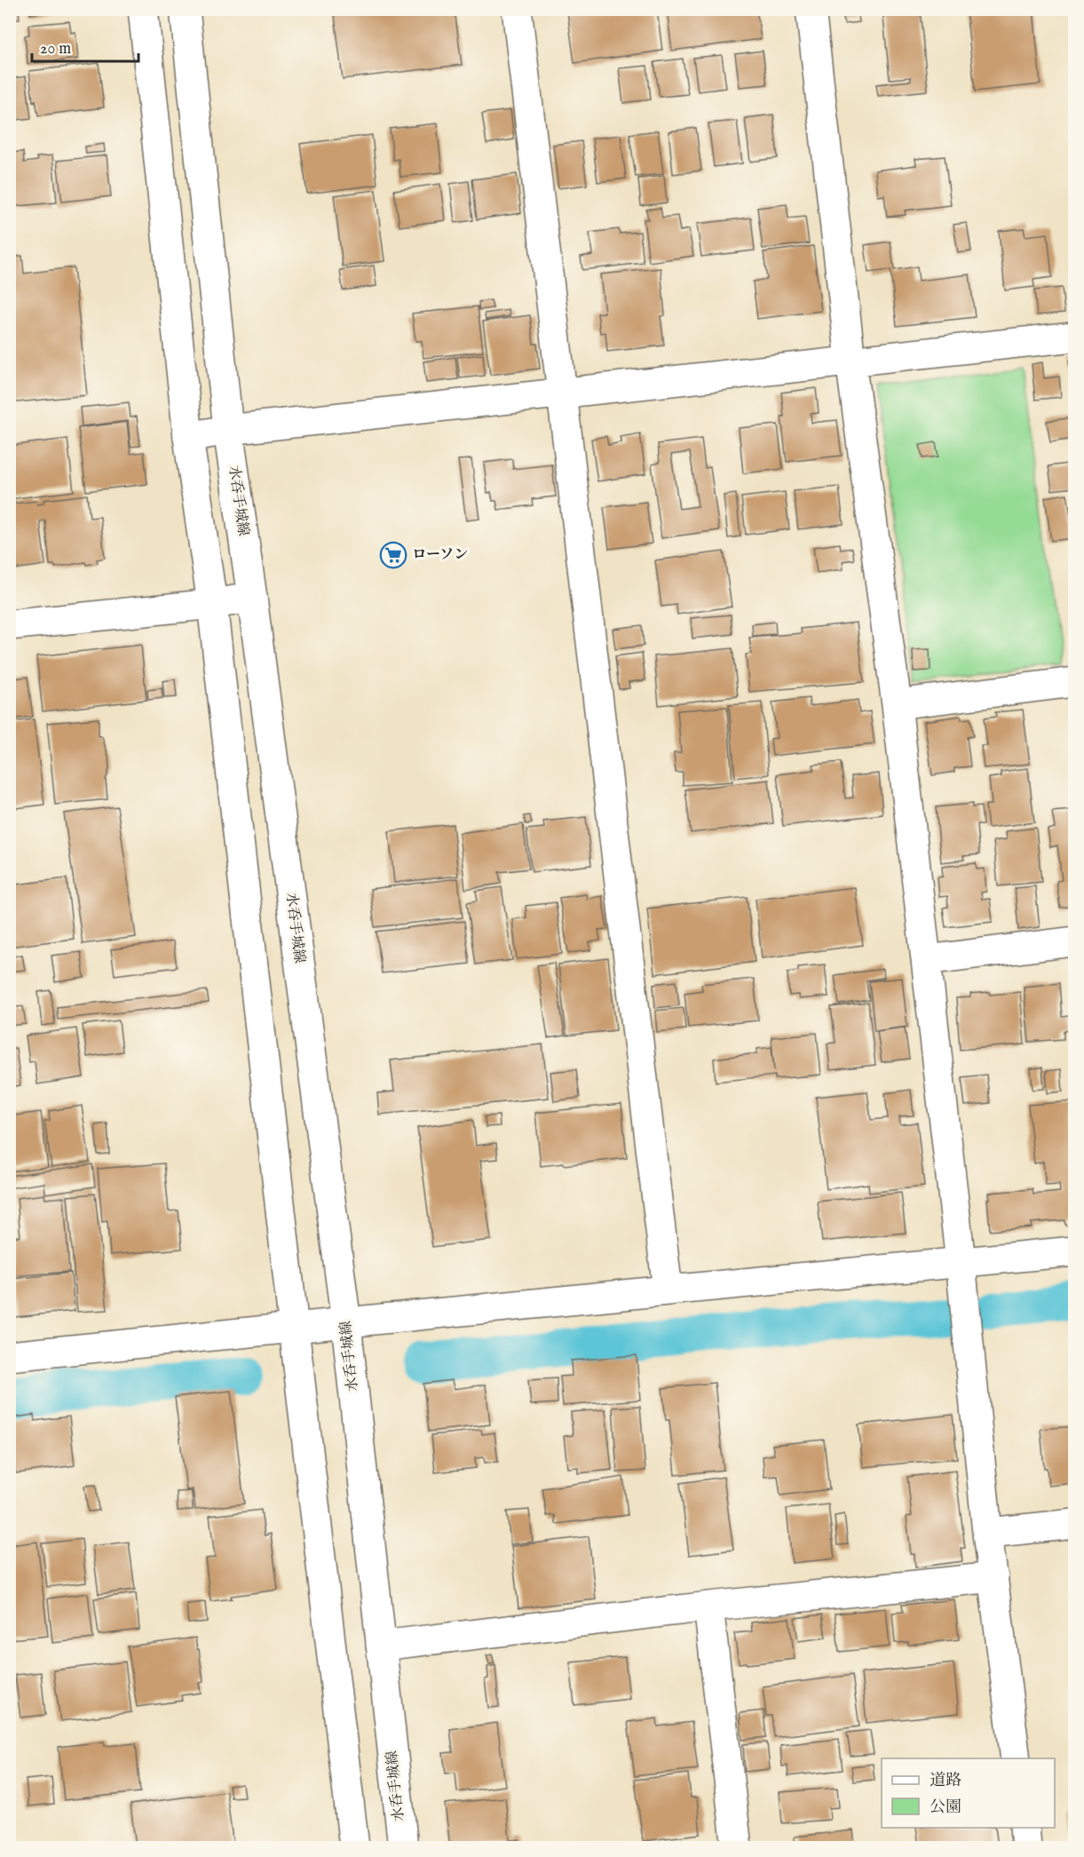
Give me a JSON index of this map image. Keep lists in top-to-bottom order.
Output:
{
  "streets": {
    "street": ["水呑手城線"]
  },
  "places": {
    "supermarket": ["ローソン"]
  },
  "legend": ["道路", "公園"],
  "scale_bar": "20 m"
}
